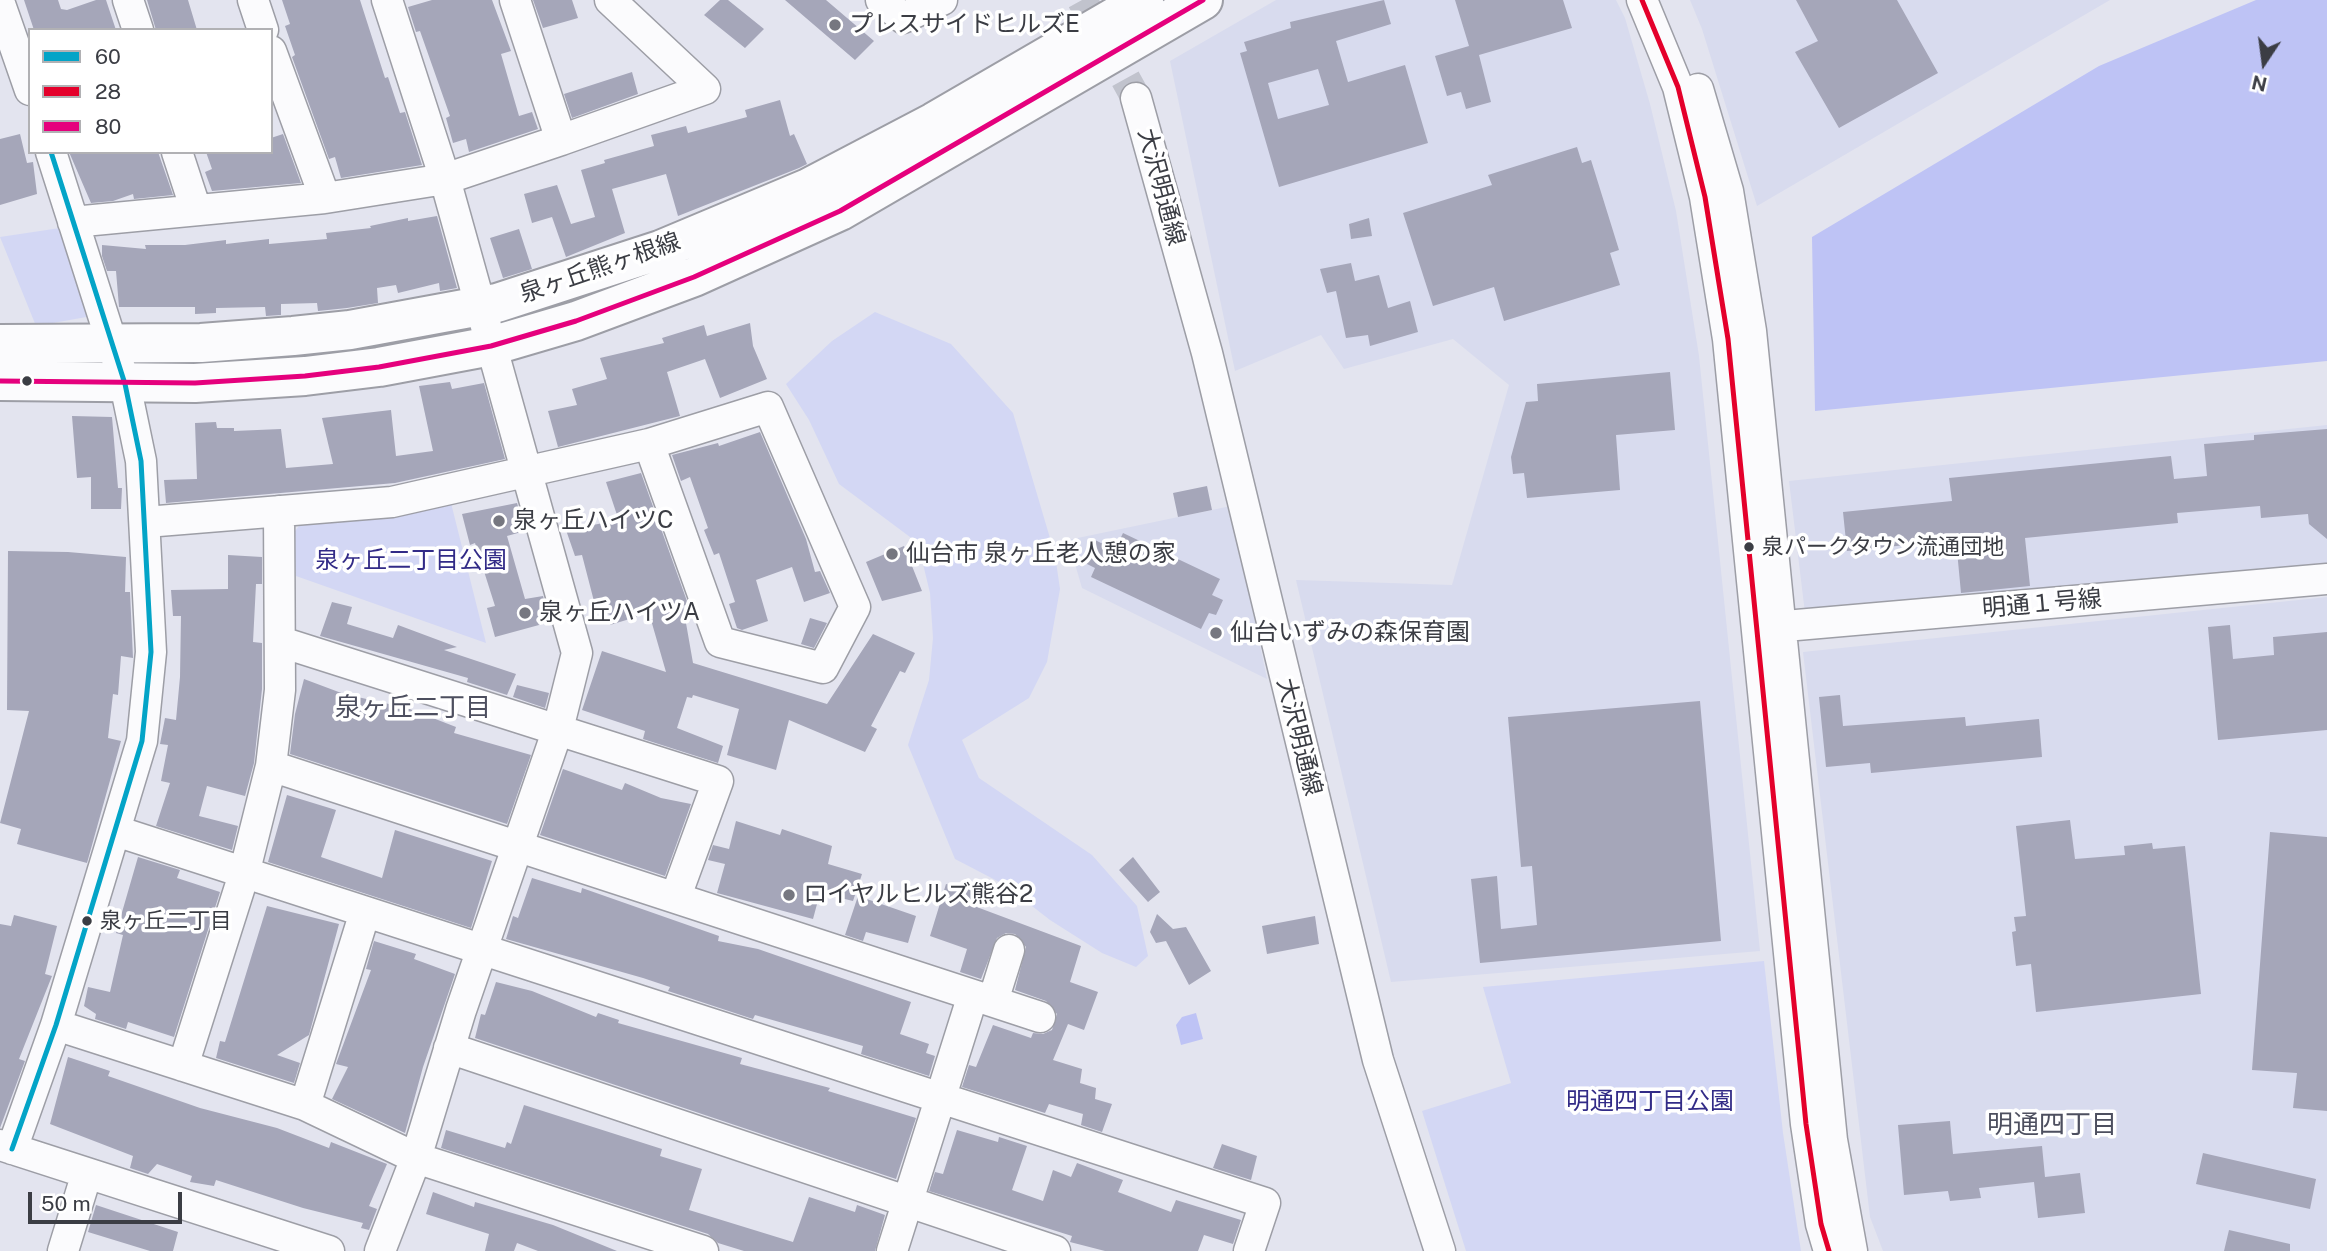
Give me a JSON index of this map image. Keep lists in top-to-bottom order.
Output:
{
  "streets": {
    "main road": ["泉ヶ丘熊ヶ根線"],
    "street": ["大沢明通線", "明通１号線"]
  },
  "districts": ["泉ヶ丘二丁目", "明通四丁目"],
  "parks": ["泉ヶ丘二丁目公園", "明通四丁目公園"],
  "places": [
    "プレスサイドヒルズE",
    "泉ヶ丘ハイツC",
    "泉パークタウン流通団地",
    "仙台市 泉ヶ丘老人憩の家",
    "泉ヶ丘ハイツA",
    "仙台いずみの森保育園",
    "ロイヤルヒルズ熊谷2",
    "泉ヶ丘二丁目"
  ],
  "lines": ["transit line 28", "transit line 80", "transit line 60"],
  "legend": ["60", "28", "80"],
  "scale_bar": "50 m",
  "north": "bottom"
}
